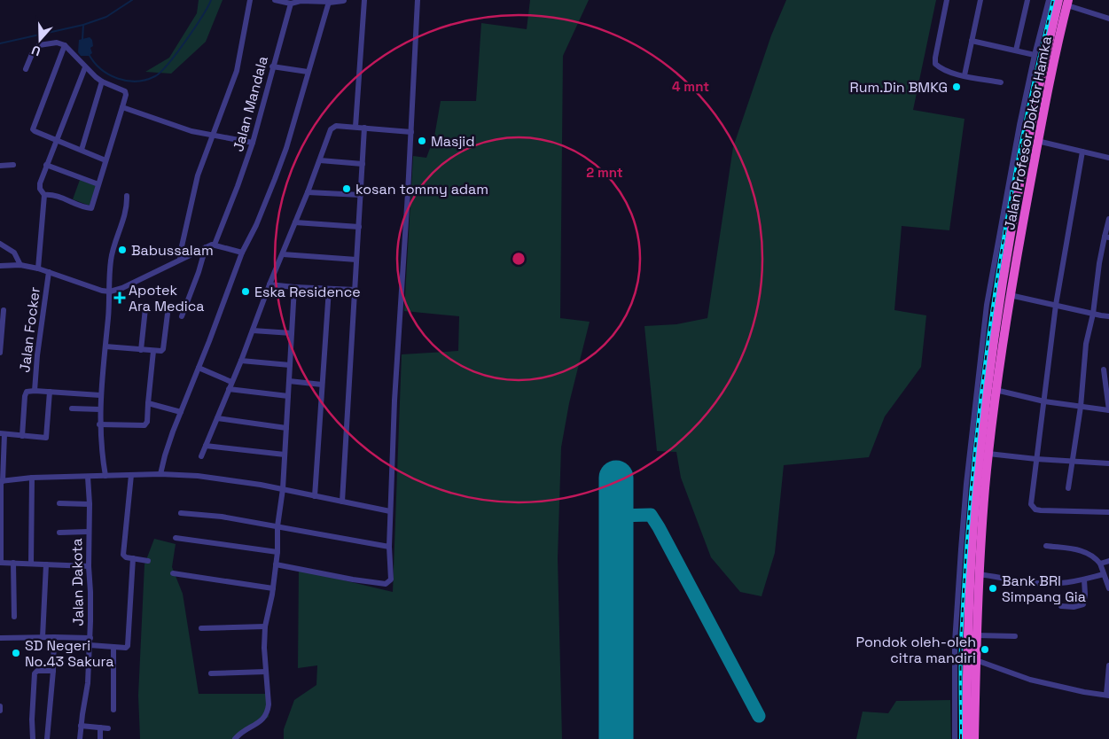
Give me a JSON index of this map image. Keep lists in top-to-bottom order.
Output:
{
  "streets": {
    "highway": ["Jalan Profesor Doktor Hamka"],
    "street": ["Jalan Mandala", "Jalan Focker", "Jalan Dakota"]
  },
  "places": {
    "other": [
      "Rum.Din BMKG",
      "Masjid",
      "kosan tommy adam",
      "Babussalam",
      "Eska Residence",
      "Bank BRI Simpang Gia",
      "Pondok oleh-oleh citra mandiri",
      "SD Negeri No.43 Sakura"
    ],
    "health": ["Apotek Ara Medica"]
  },
  "north": "bottom",
  "rings": ["4 mnt", "2 mnt"]
}
